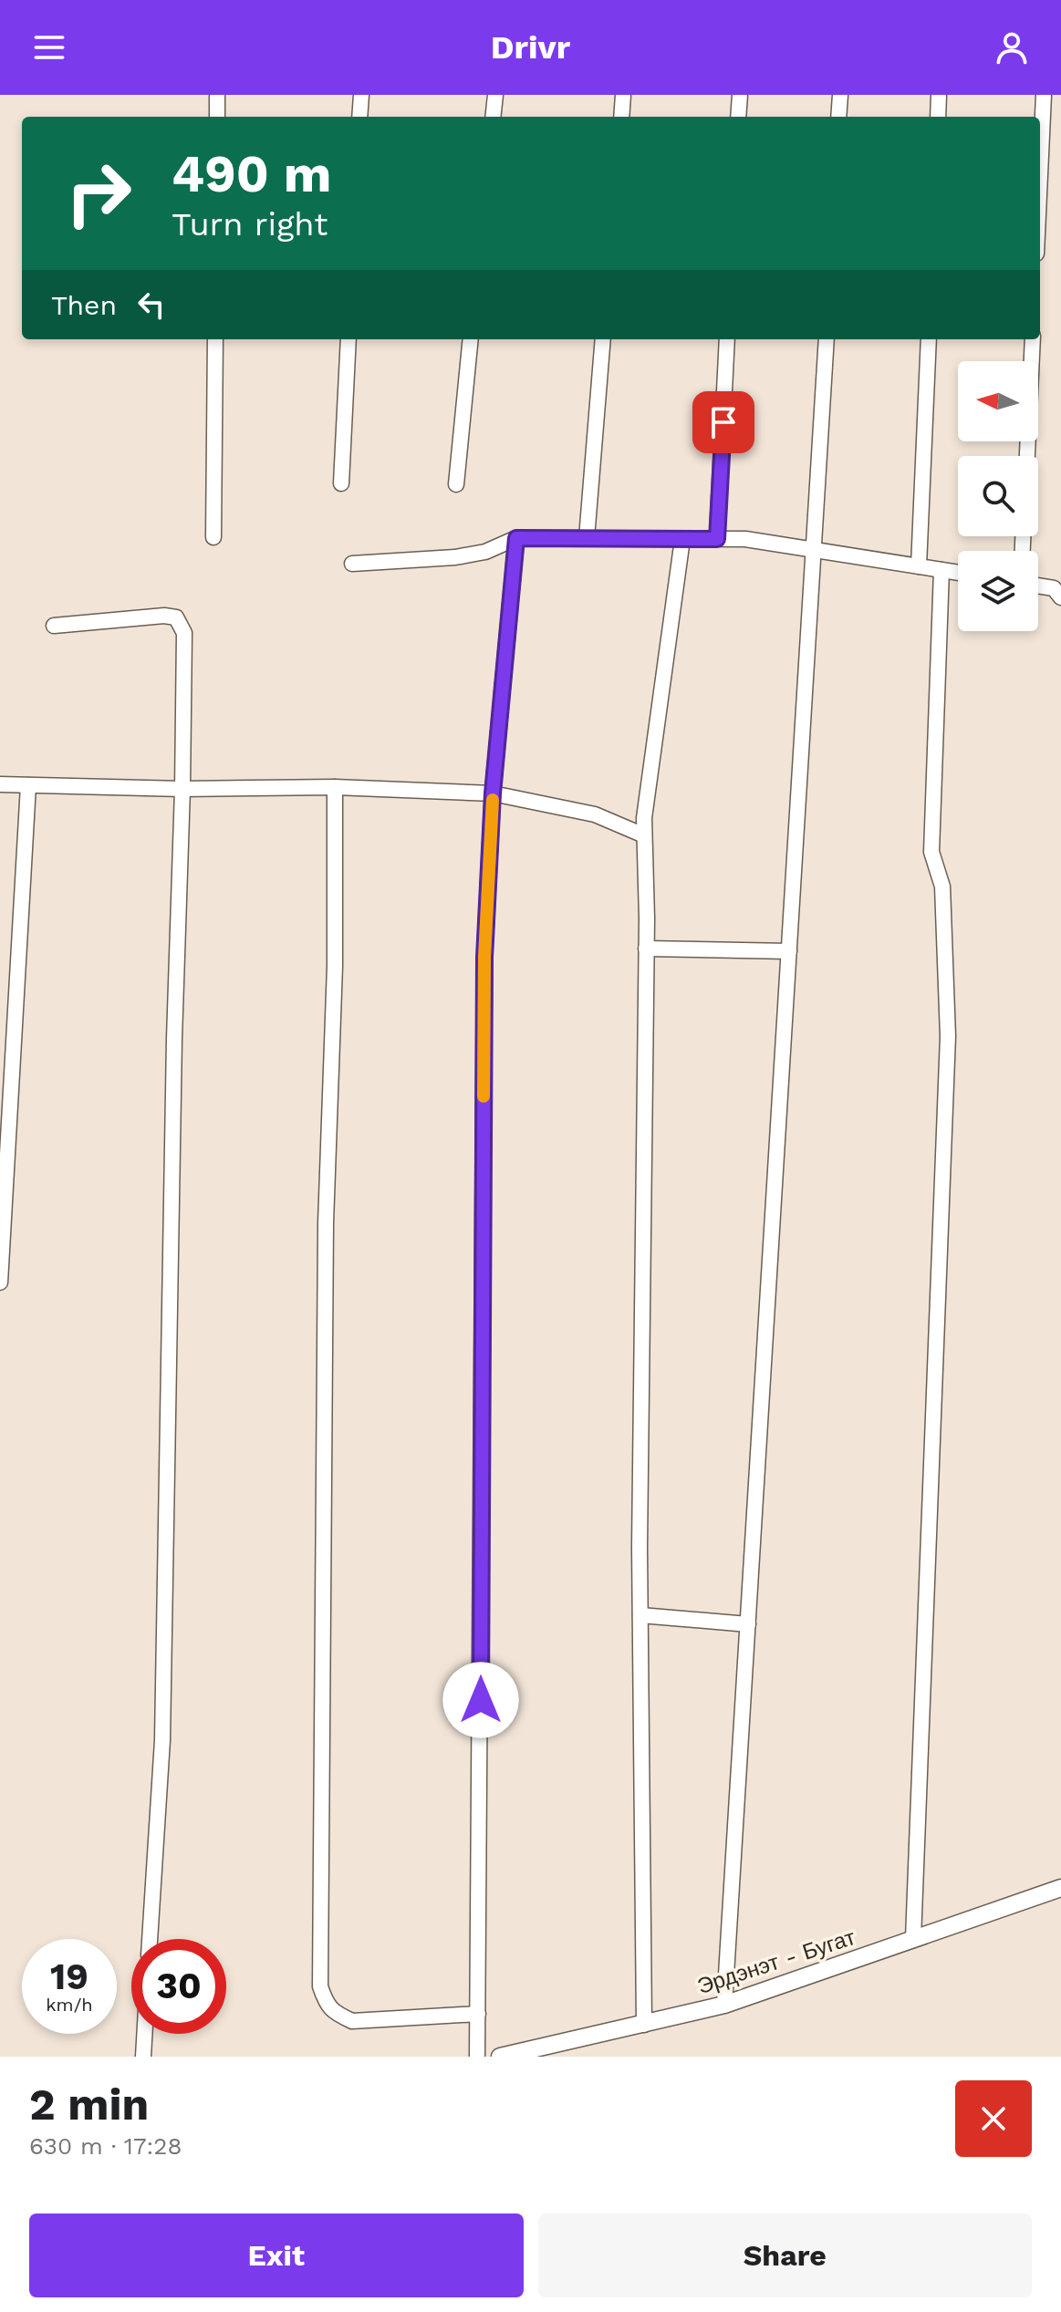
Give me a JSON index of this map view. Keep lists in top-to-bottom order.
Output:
{
  "streets": {
    "street": ["Эрдэнэт - Бугат"]
  },
  "north": "left",
  "page": {
    "header": "Drivr",
    "turn": ["490 m", "Turn right"],
    "then": "Then",
    "speed": "19 km/h",
    "limit": "30",
    "heading": ["2 min", "630 m · 17:28"],
    "buttons": ["Exit", "Share"]
  }
}
